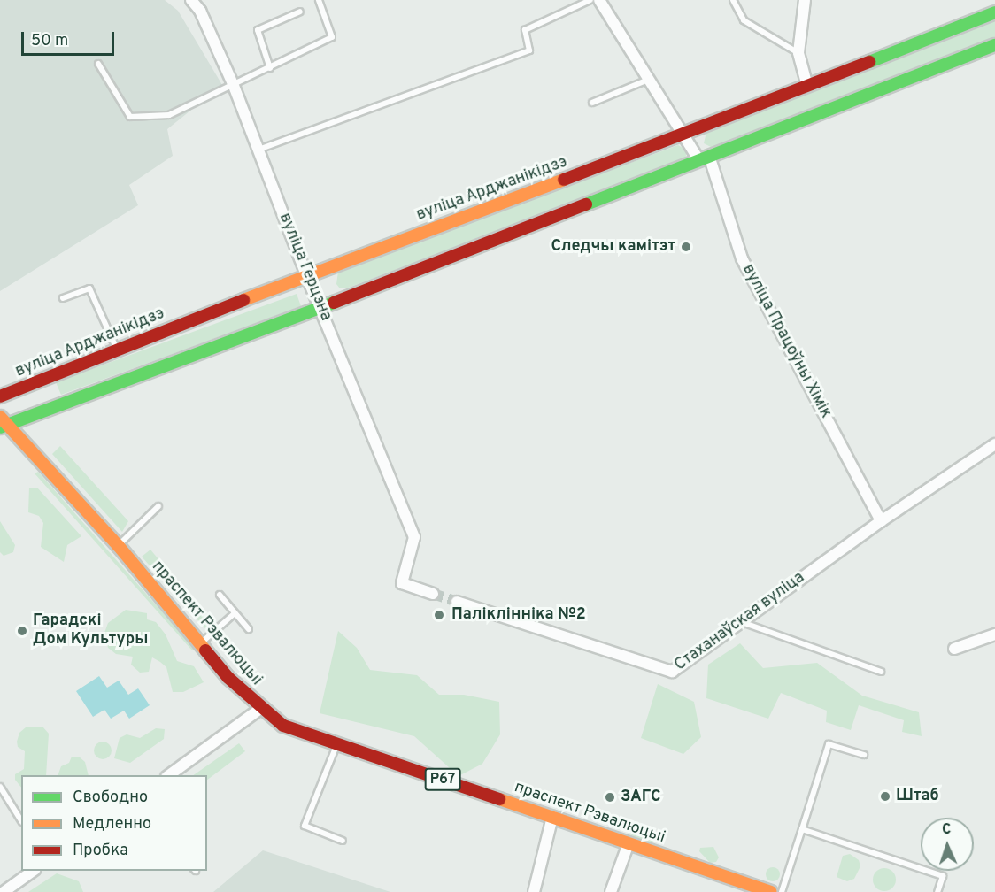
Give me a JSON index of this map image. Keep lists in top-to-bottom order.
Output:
{
  "streets": {
    "main road": ["вуліца Арджанікідзэ", "праспект Рэвалюцыі", "Р67"],
    "street": ["вуліца Герцэна", "вуліца Працоўны Хімік", "Стаханаўская вуліца"]
  },
  "crossings": [
    ["вуліца Арджанікідзэ", "вуліца Герцэна"],
    ["вуліца Арджанікідзэ", "вуліца Працоўны Хімік"],
    ["вуліца Працоўны Хімік", "Стаханаўская вуліца"]
  ],
  "places": [
    "Следчы камітэт",
    "Паліклінніка №2",
    "Гарадскі Дом Культуры",
    "Штаб",
    "ЗАГС"
  ],
  "legend": ["Свободно", "Медленно", "Пробка"],
  "scale_bar": "50 m",
  "north": "top"
}
